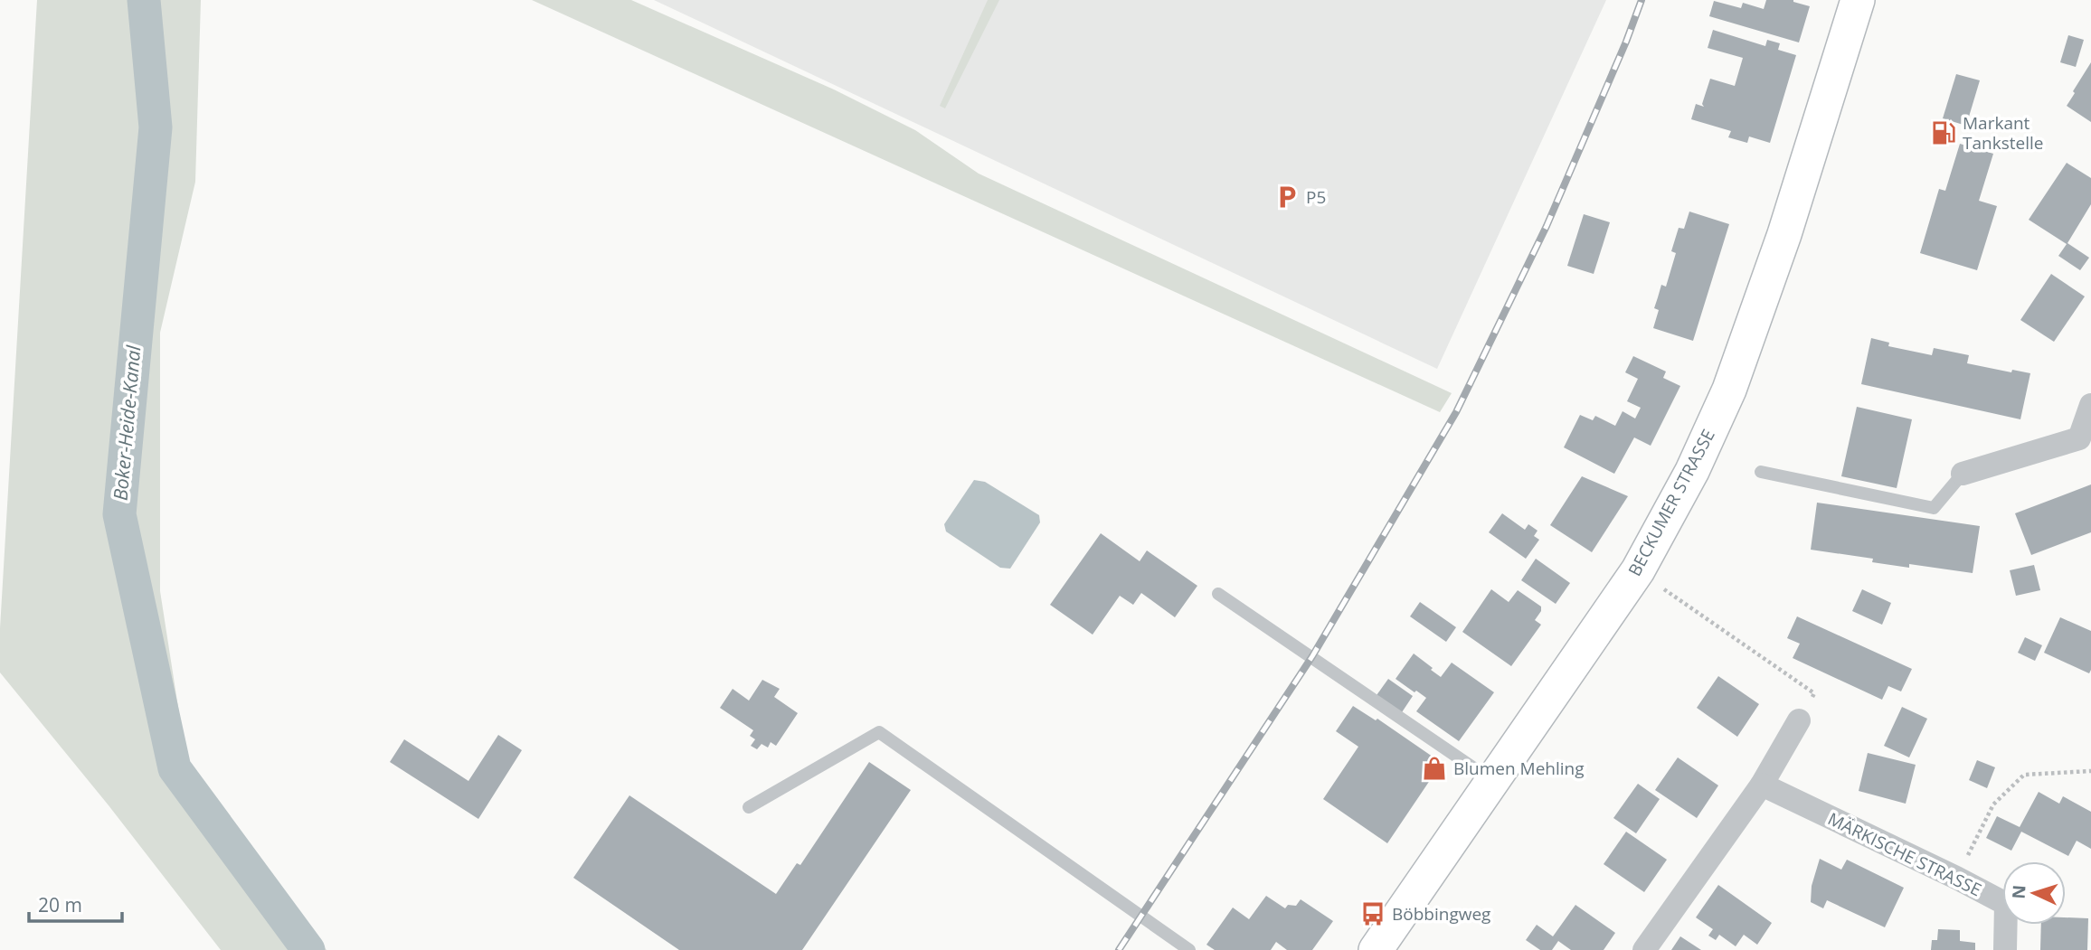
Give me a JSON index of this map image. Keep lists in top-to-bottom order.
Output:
{
  "streets": {
    "main road": ["BECKUMER STRASSE"],
    "street": ["MÄRKISCHE STRASSE"]
  },
  "water": ["Boker-Heide-Kanal"],
  "places": {
    "fuel station": ["Markant Tankstelle"],
    "parking": ["P5"],
    "shop": ["Blumen Mehling"],
    "bus stop": ["Böbbingweg"]
  },
  "scale_bar": "20 m",
  "north": "left"
}
